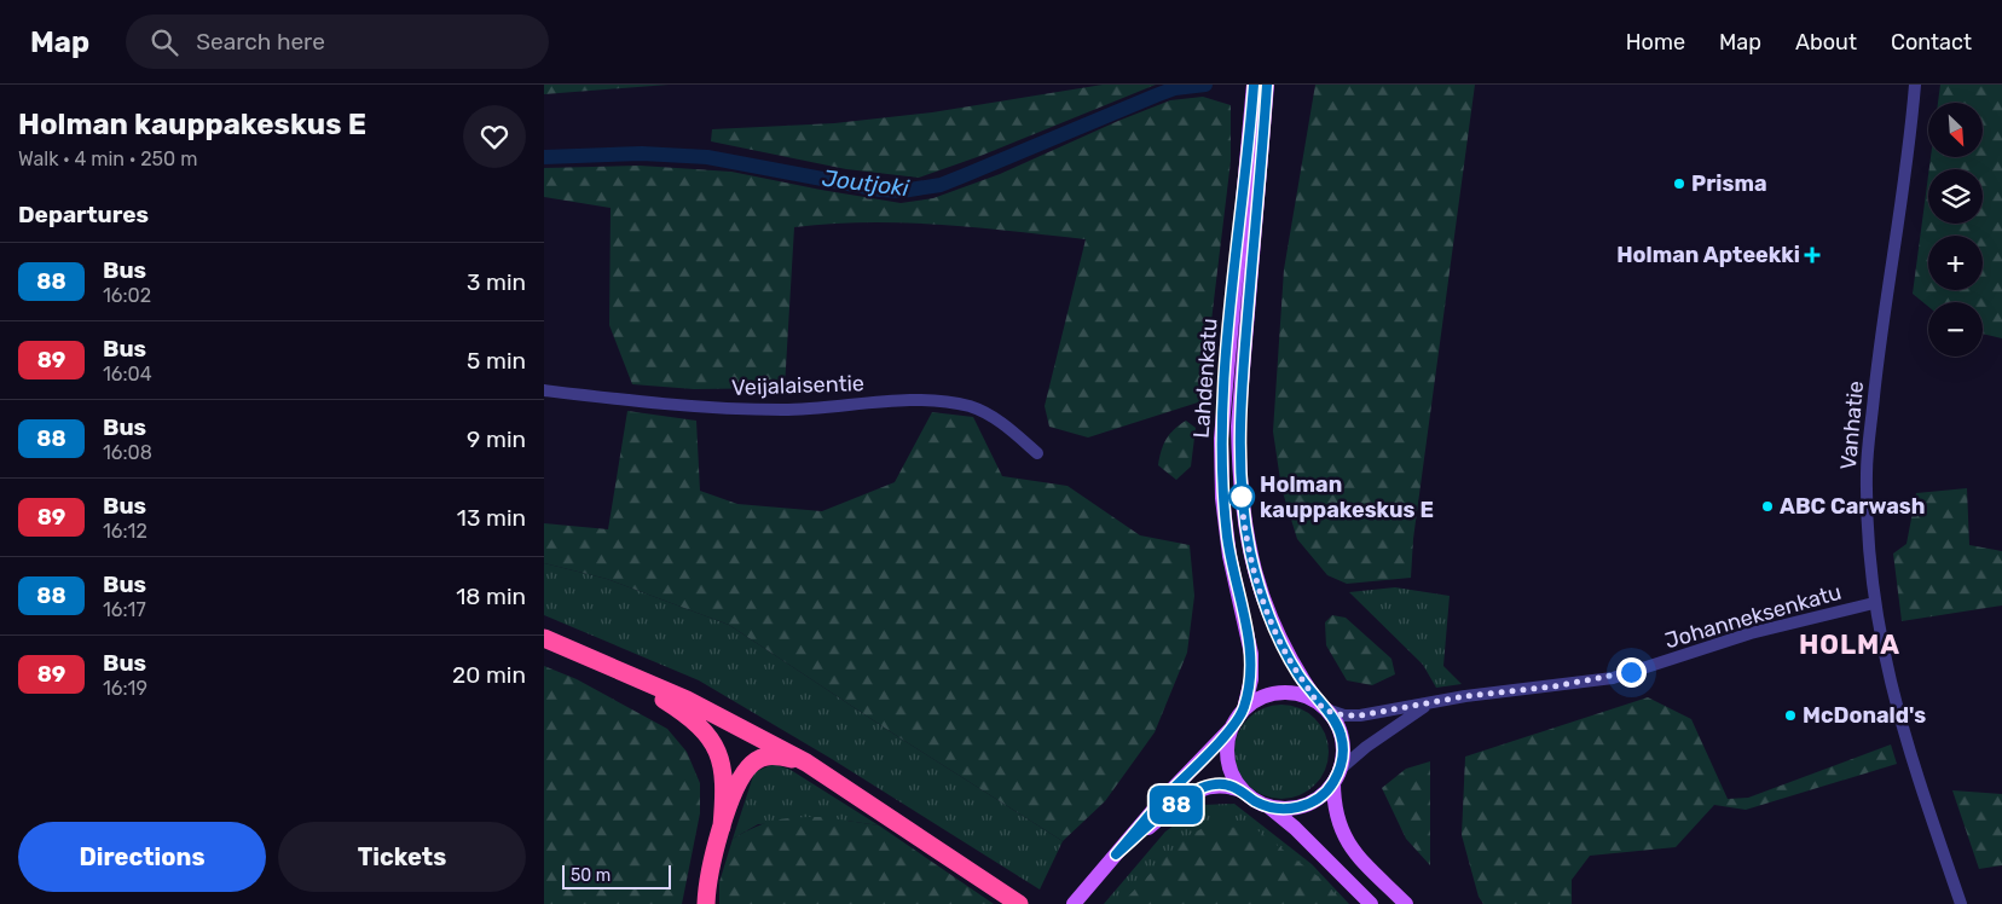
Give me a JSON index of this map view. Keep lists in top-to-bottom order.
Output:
{
  "streets": {
    "main road": ["Lahdenkatu"],
    "street": ["Veijalaisentie", "Vanhatie", "Johanneksenkatu"]
  },
  "crossings": [
    ["Lahdenkatu", "Johanneksenkatu"],
    ["Vanhatie", "Johanneksenkatu"]
  ],
  "districts": ["HOLMA"],
  "water": ["Joutjoki"],
  "places": {
    "other": [
      "Prisma",
      "Holman kauppakeskus E",
      "ABC Carwash",
      "McDonald's"
    ],
    "health": ["Holman Apteekki"]
  },
  "lines": ["bus line 88"],
  "scale_bar": "50 m",
  "north": "bottom right",
  "page": {
    "header": "Map",
    "search": "Search here",
    "nav": [
      "Home",
      "Map",
      "About",
      "Contact"
    ],
    "heading": [
      ["Holman kauppakeskus E", "Walk · 4 min · 250 m"],
      "Departures"
    ],
    "on_map": "88",
    "map_buttons": ["+", "−"],
    "list": [
      {
        "mark": "88",
        "name": "Bus",
        "note": "16:02",
        "value": "3 min"
      },
      {
        "mark": "89",
        "name": "Bus",
        "note": "16:04",
        "value": "5 min"
      },
      {
        "mark": "88",
        "name": "Bus",
        "note": "16:08",
        "value": "9 min"
      },
      {
        "mark": "89",
        "name": "Bus",
        "note": "16:12",
        "value": "13 min"
      },
      {
        "mark": "88",
        "name": "Bus",
        "note": "16:17",
        "value": "18 min"
      },
      {
        "mark": "89",
        "name": "Bus",
        "note": "16:19",
        "value": "20 min"
      }
    ],
    "buttons": ["Directions", "Tickets"],
    "scale": "50 m"
  }
}
